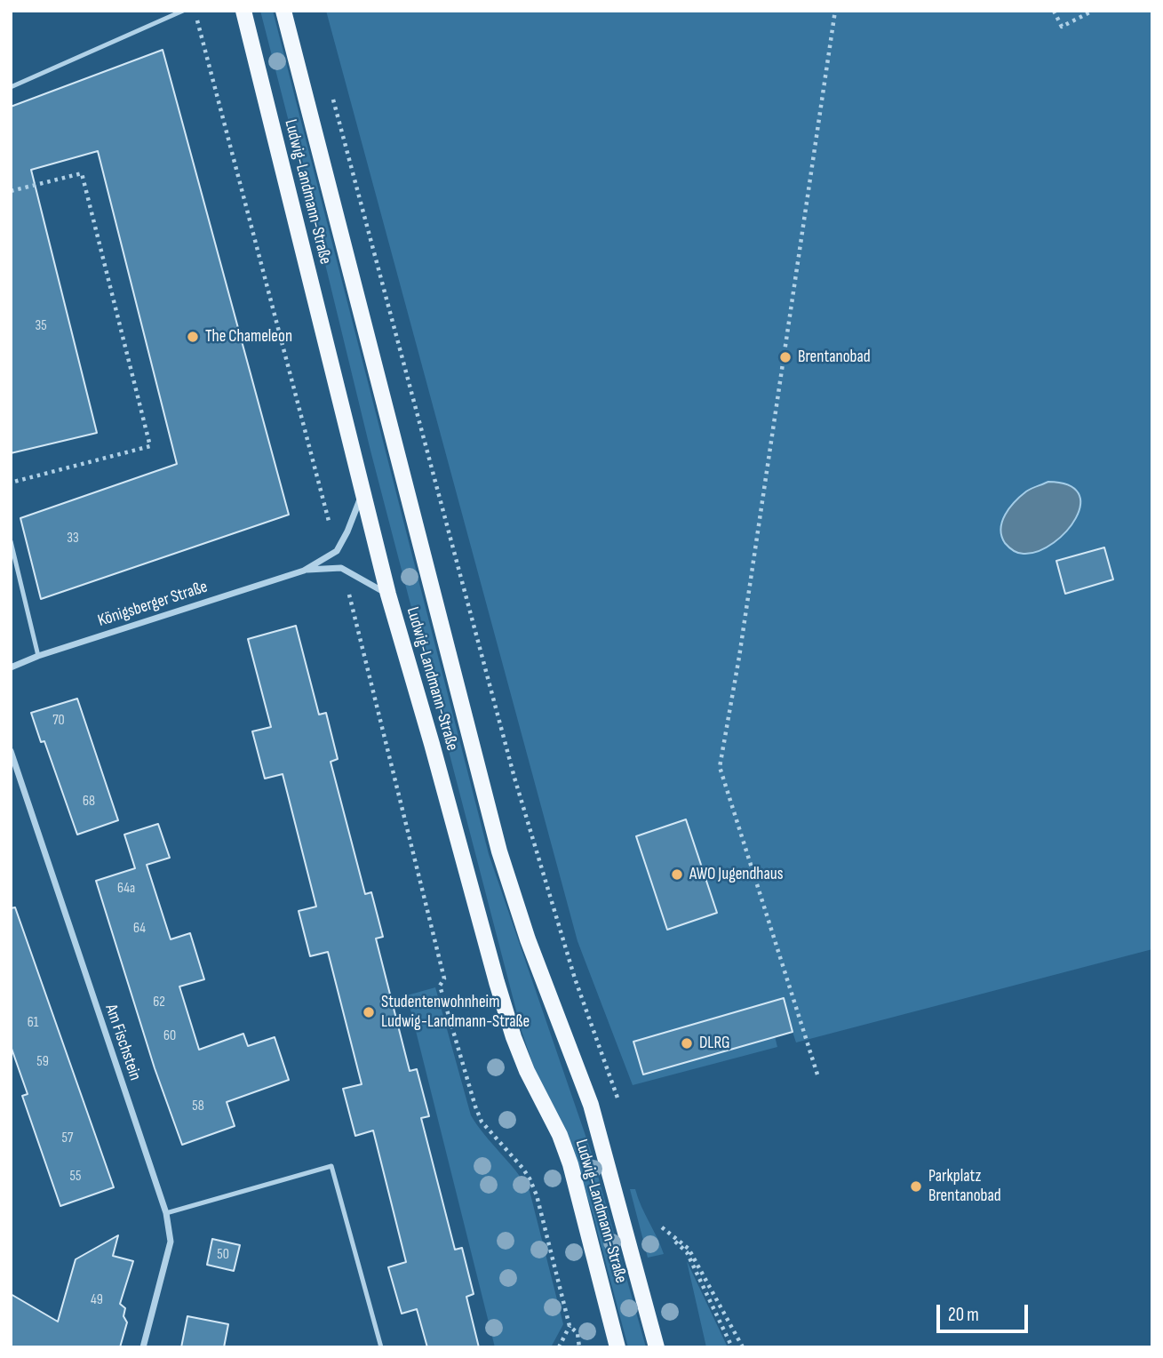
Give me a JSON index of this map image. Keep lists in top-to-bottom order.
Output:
{
  "streets": {
    "main road": ["Ludwig-Landmann-Straße"],
    "street": ["Königsberger Straße", "Am Fischstein"]
  },
  "places": [
    "The Chameleon",
    "Brentanobad",
    "AWO Jugendhaus",
    "Studentenwohnheim Ludwig-Landmann-Straße",
    "DLRG",
    "Parkplatz Brentanobad"
  ],
  "house_numbers": [
    "35",
    "33",
    "70",
    "68",
    "64a",
    "64",
    "62",
    "61",
    "60",
    "59",
    "58",
    "57",
    "55",
    "50",
    "49"
  ],
  "scale_bar": "20 m"
}
